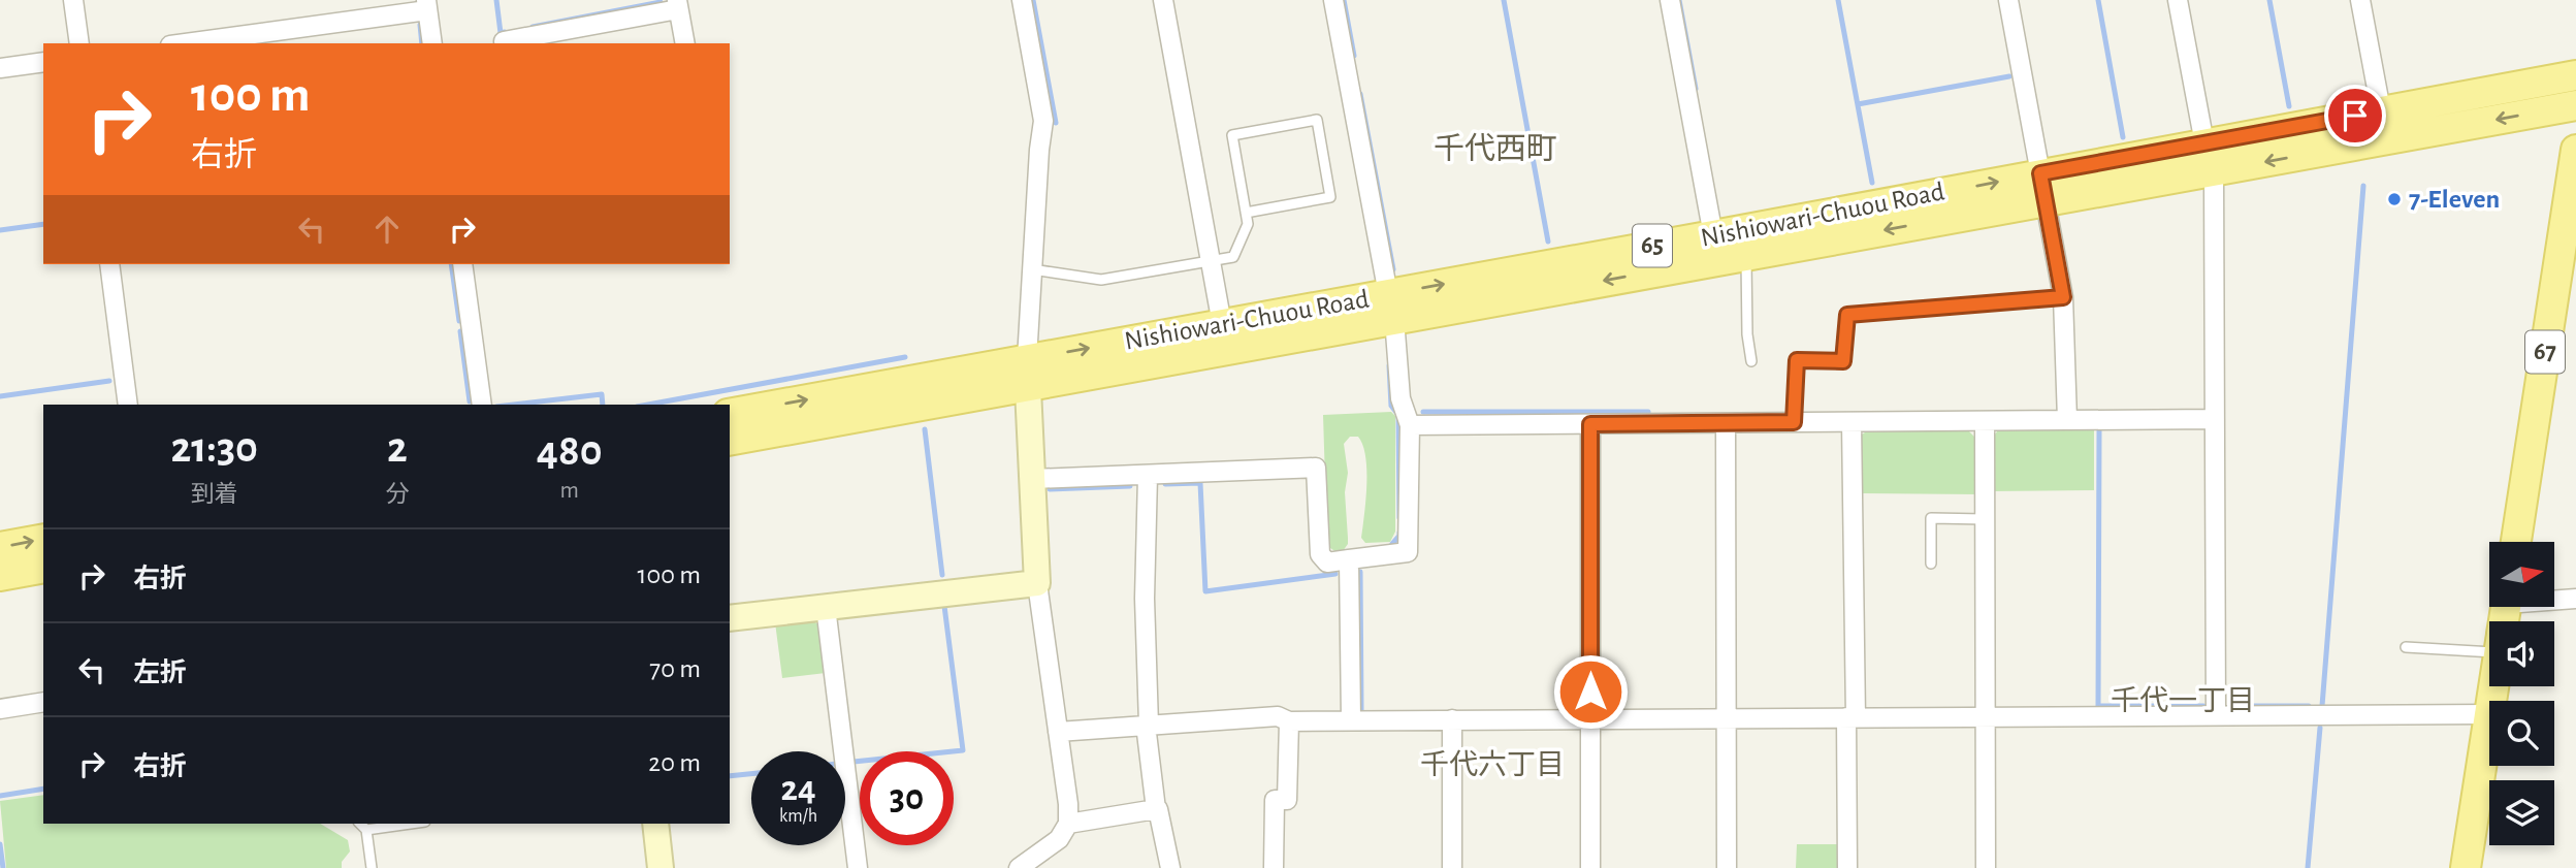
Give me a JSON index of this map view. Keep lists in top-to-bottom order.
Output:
{
  "streets": {
    "main road": ["Nishiowari-Chuou Road", "65", "67"]
  },
  "districts": ["千代西町", "千代一丁目", "千代六丁目"],
  "places": ["7-Eleven"],
  "north": "right",
  "page": {
    "turn": ["100 m", "右折"],
    "eta": [
      "21:30",
      "到着",
      "2",
      "分",
      "480",
      "m"
    ],
    "list": [
      {
        "name": "右折",
        "value": "100 m"
      },
      {
        "name": "左折",
        "value": "70 m"
      },
      {
        "name": "右折",
        "value": "20 m"
      }
    ],
    "speed": "24 km/h",
    "limit": "30"
  }
}
